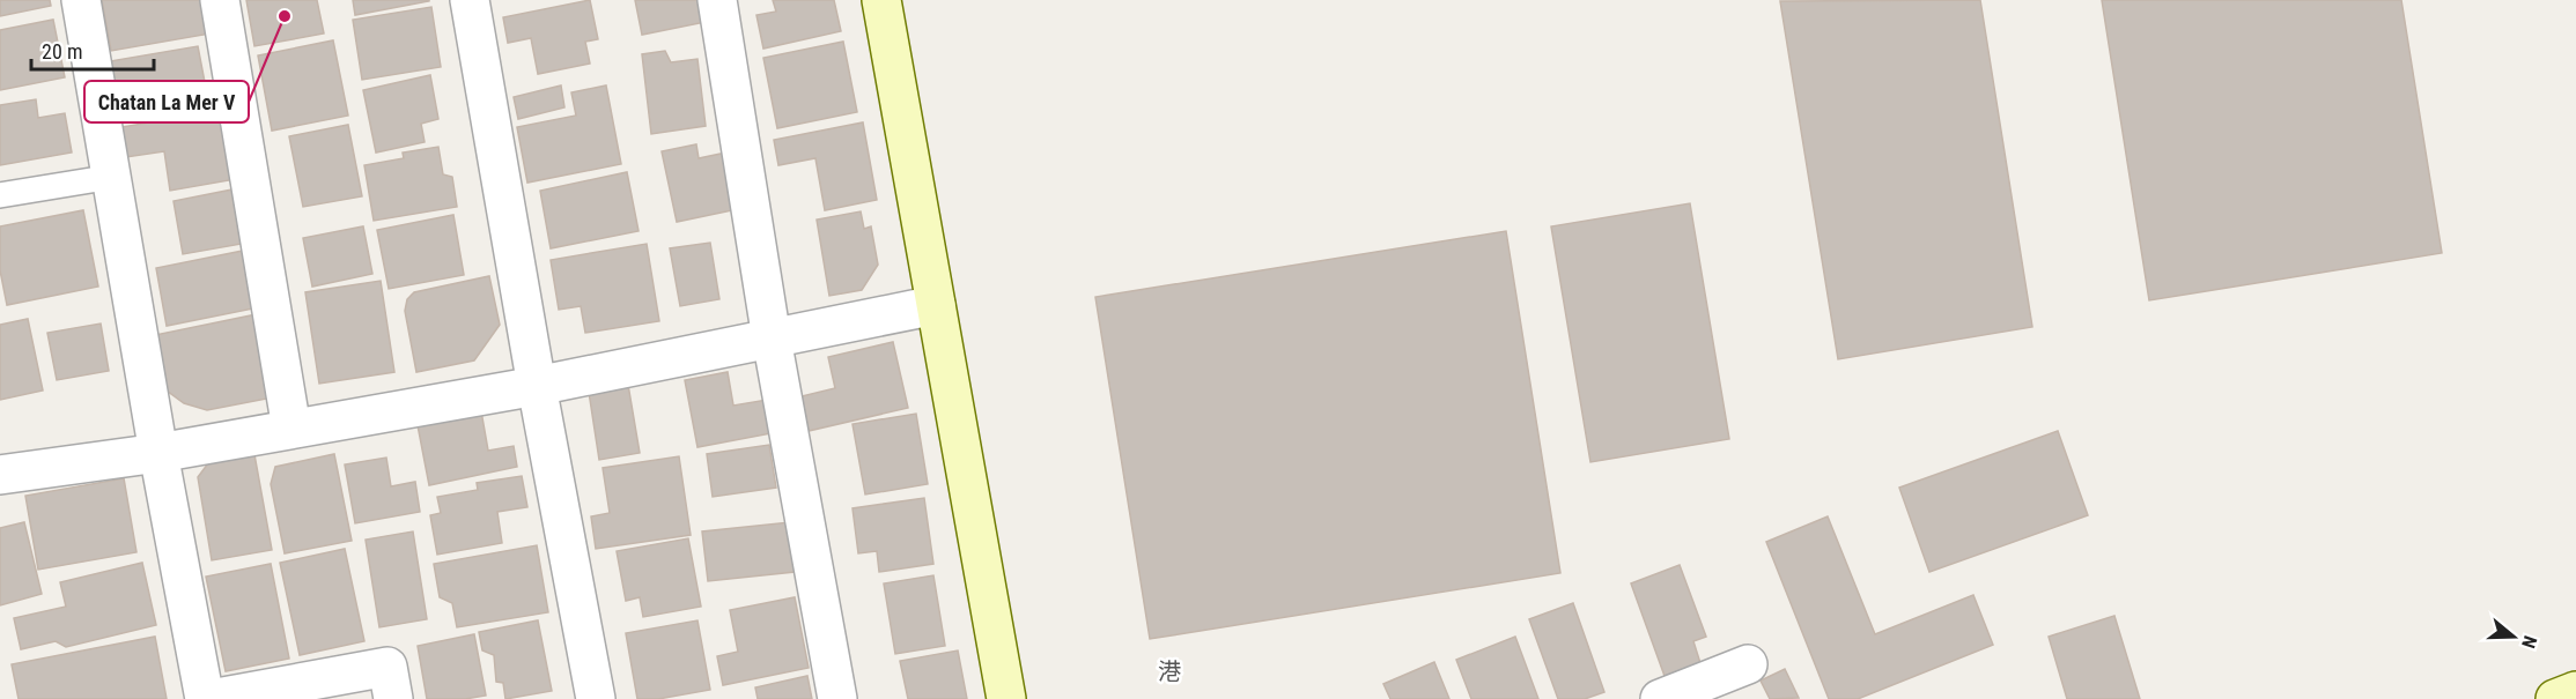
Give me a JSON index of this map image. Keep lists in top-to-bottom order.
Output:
{
  "districts": ["港"],
  "places": ["Chatan La Mer V"],
  "scale_bar": "20 m",
  "north": "right"
}
